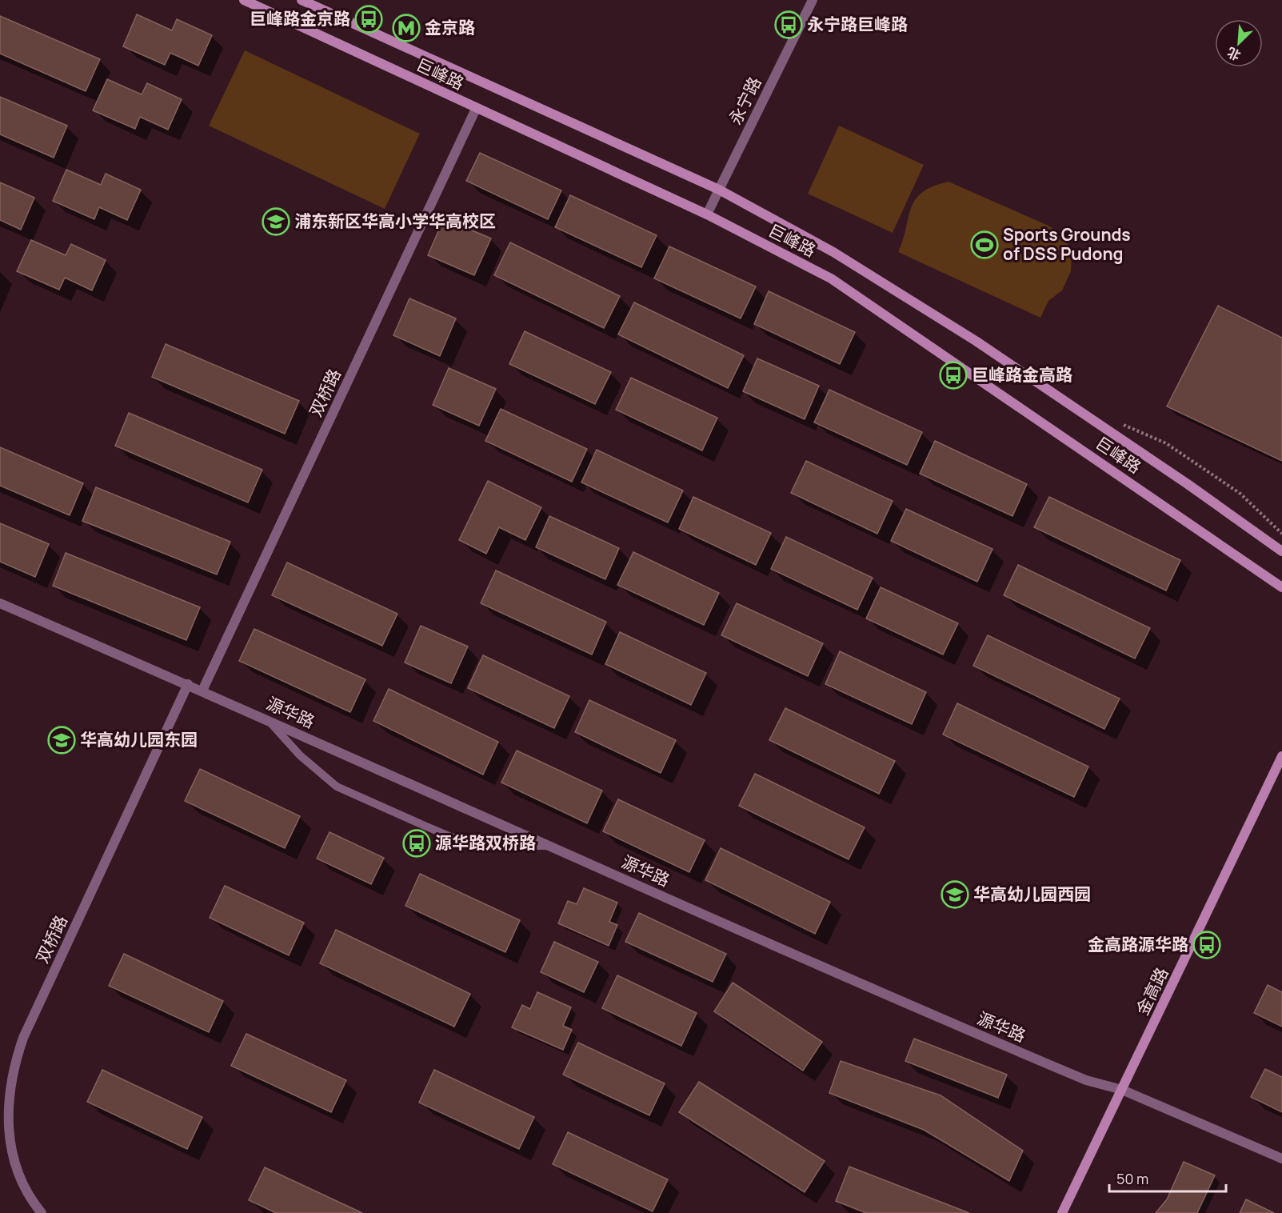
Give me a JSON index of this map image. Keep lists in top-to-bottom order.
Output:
{
  "streets": {
    "main road": ["巨峰路", "金高路"],
    "street": ["永宁路", "双桥路", "源华路"]
  },
  "crossings": [
    ["巨峰路", "永宁路"],
    ["巨峰路", "双桥路"],
    ["双桥路", "源华路"],
    ["源华路", "金高路"]
  ],
  "places": {
    "bus stop": [
      "巨峰路金京路",
      "永宁路巨峰路",
      "巨峰路金高路",
      "源华路双桥路",
      "金高路源华路"
    ],
    "metro station": ["金京路"],
    "school or university": ["浦东新区华高小学华高校区", "华高幼儿园东园", "华高幼儿园西园"],
    "sports": ["Sports Grounds of DSS Pudong"]
  },
  "scale_bar": "50 m",
  "north": "bottom left"
}
